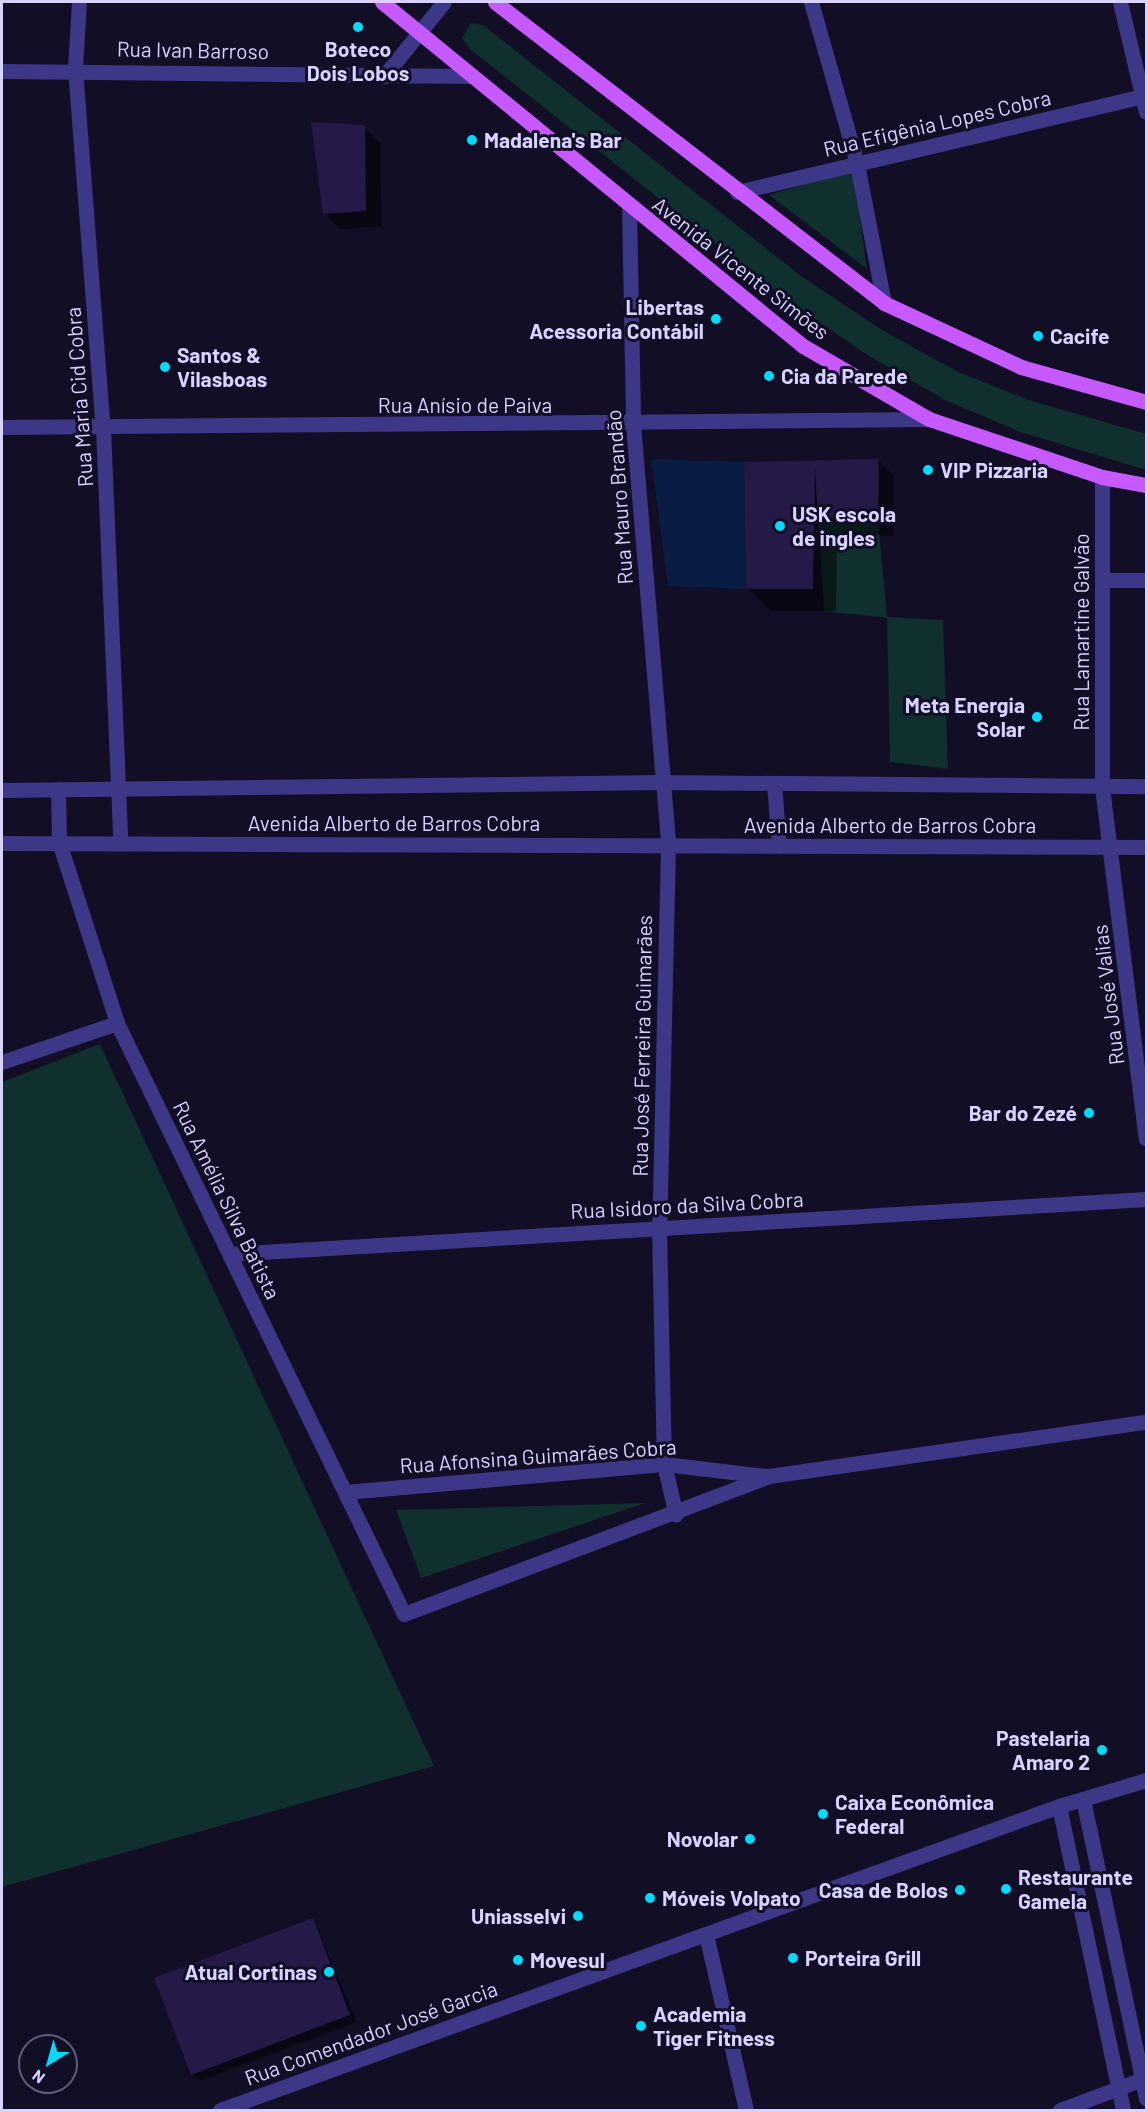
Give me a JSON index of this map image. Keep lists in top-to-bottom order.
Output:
{
  "streets": {
    "main road": ["Avenida Vicente Simões"],
    "street": [
      "Rua Ivan Barroso",
      "Rua Efigênia Lopes Cobra",
      "Rua Maria Cid Cobra",
      "Rua Anísio de Paiva",
      "Rua Mauro Brandão",
      "Rua Lamartine Galvão",
      "Avenida Alberto de Barros Cobra",
      "Rua José Valias",
      "Rua José Ferreira Guimarães",
      "Rua Amélia Silva Batista",
      "Rua Isidoro da Silva Cobra",
      "Rua Afonsina Guimarães Cobra",
      "Rua Comendador José Garcia"
    ]
  },
  "crossings": [
    ["Rua Ivan Barroso", "Avenida Vicente Simões"],
    ["Rua Ivan Barroso", "Rua Maria Cid Cobra"],
    ["Avenida Vicente Simões", "Rua Anísio de Paiva"],
    ["Avenida Vicente Simões", "Rua Mauro Brandão"],
    ["Avenida Vicente Simões", "Rua Lamartine Galvão"],
    ["Rua Maria Cid Cobra", "Rua Anísio de Paiva"],
    ["Rua Maria Cid Cobra", "Avenida Alberto de Barros Cobra"],
    ["Rua Anísio de Paiva", "Rua Mauro Brandão"],
    ["Rua Mauro Brandão", "Avenida Alberto de Barros Cobra"],
    ["Rua Lamartine Galvão", "Avenida Alberto de Barros Cobra"],
    ["Avenida Alberto de Barros Cobra", "Rua José Valias"],
    ["Avenida Alberto de Barros Cobra", "Rua José Ferreira Guimarães"],
    ["Avenida Alberto de Barros Cobra", "Rua Amélia Silva Batista"],
    ["Rua José Ferreira Guimarães", "Rua Isidoro da Silva Cobra"],
    ["Rua José Ferreira Guimarães", "Rua Afonsina Guimarães Cobra"],
    ["Rua Amélia Silva Batista", "Rua Isidoro da Silva Cobra"],
    ["Rua Amélia Silva Batista", "Rua Afonsina Guimarães Cobra"]
  ],
  "places": [
    "Boteco Dois Lobos",
    "Madalena's Bar",
    "Libertas Acessoria Contábil",
    "Cacife",
    "Santos & Vilasboas",
    "Cia da Parede",
    "VIP Pizzaria",
    "USK escola de ingles",
    "Meta Energia Solar",
    "Bar do Zezé",
    "Pastelaria Amaro 2",
    "Caixa Econômica Federal",
    "Novolar",
    "Restaurante Gamela",
    "Casa de Bolos",
    "Móveis Volpato",
    "Uniasselvi",
    "Porteira Grill",
    "Movesul",
    "Atual Cortinas",
    "Academia Tiger Fitness"
  ],
  "north": "bottom left"
}
